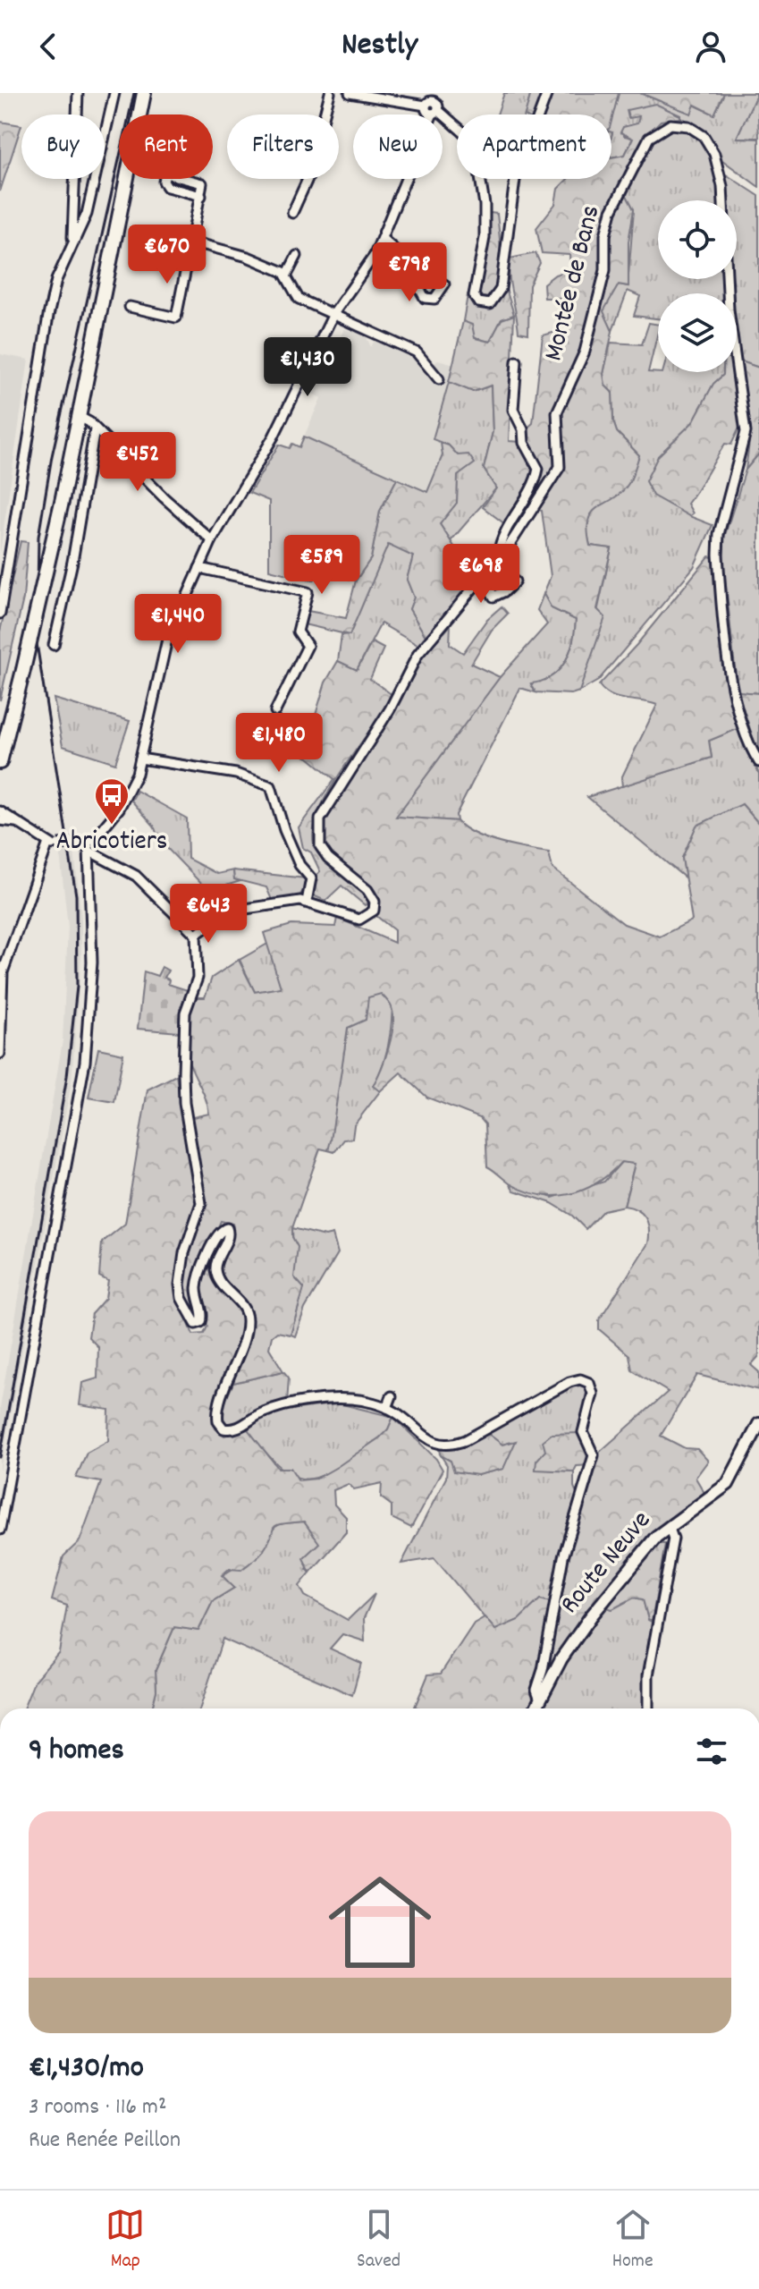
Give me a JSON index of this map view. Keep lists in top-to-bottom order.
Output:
{
  "streets": {
    "street": ["Montée de Bans", "Route Neuve"]
  },
  "places": {
    "bus stop": ["Abricotiers"]
  },
  "page": {
    "header": "Nestly",
    "chip": [
      "Buy",
      "Rent",
      "Filters",
      "New",
      "Apartment"
    ],
    "price": [
      "€670",
      "€798",
      "€1,430",
      "€452",
      "€589",
      "€698",
      "€1,440",
      "€1,480",
      "€643"
    ],
    "heading": "9 homes",
    "list": [
      {
        "name": "€1,430/mo",
        "note": "3 rooms · 116 m² · Rue Renée Peillon"
      }
    ],
    "tabs": ["Map", "Saved", "Home"]
  }
}
